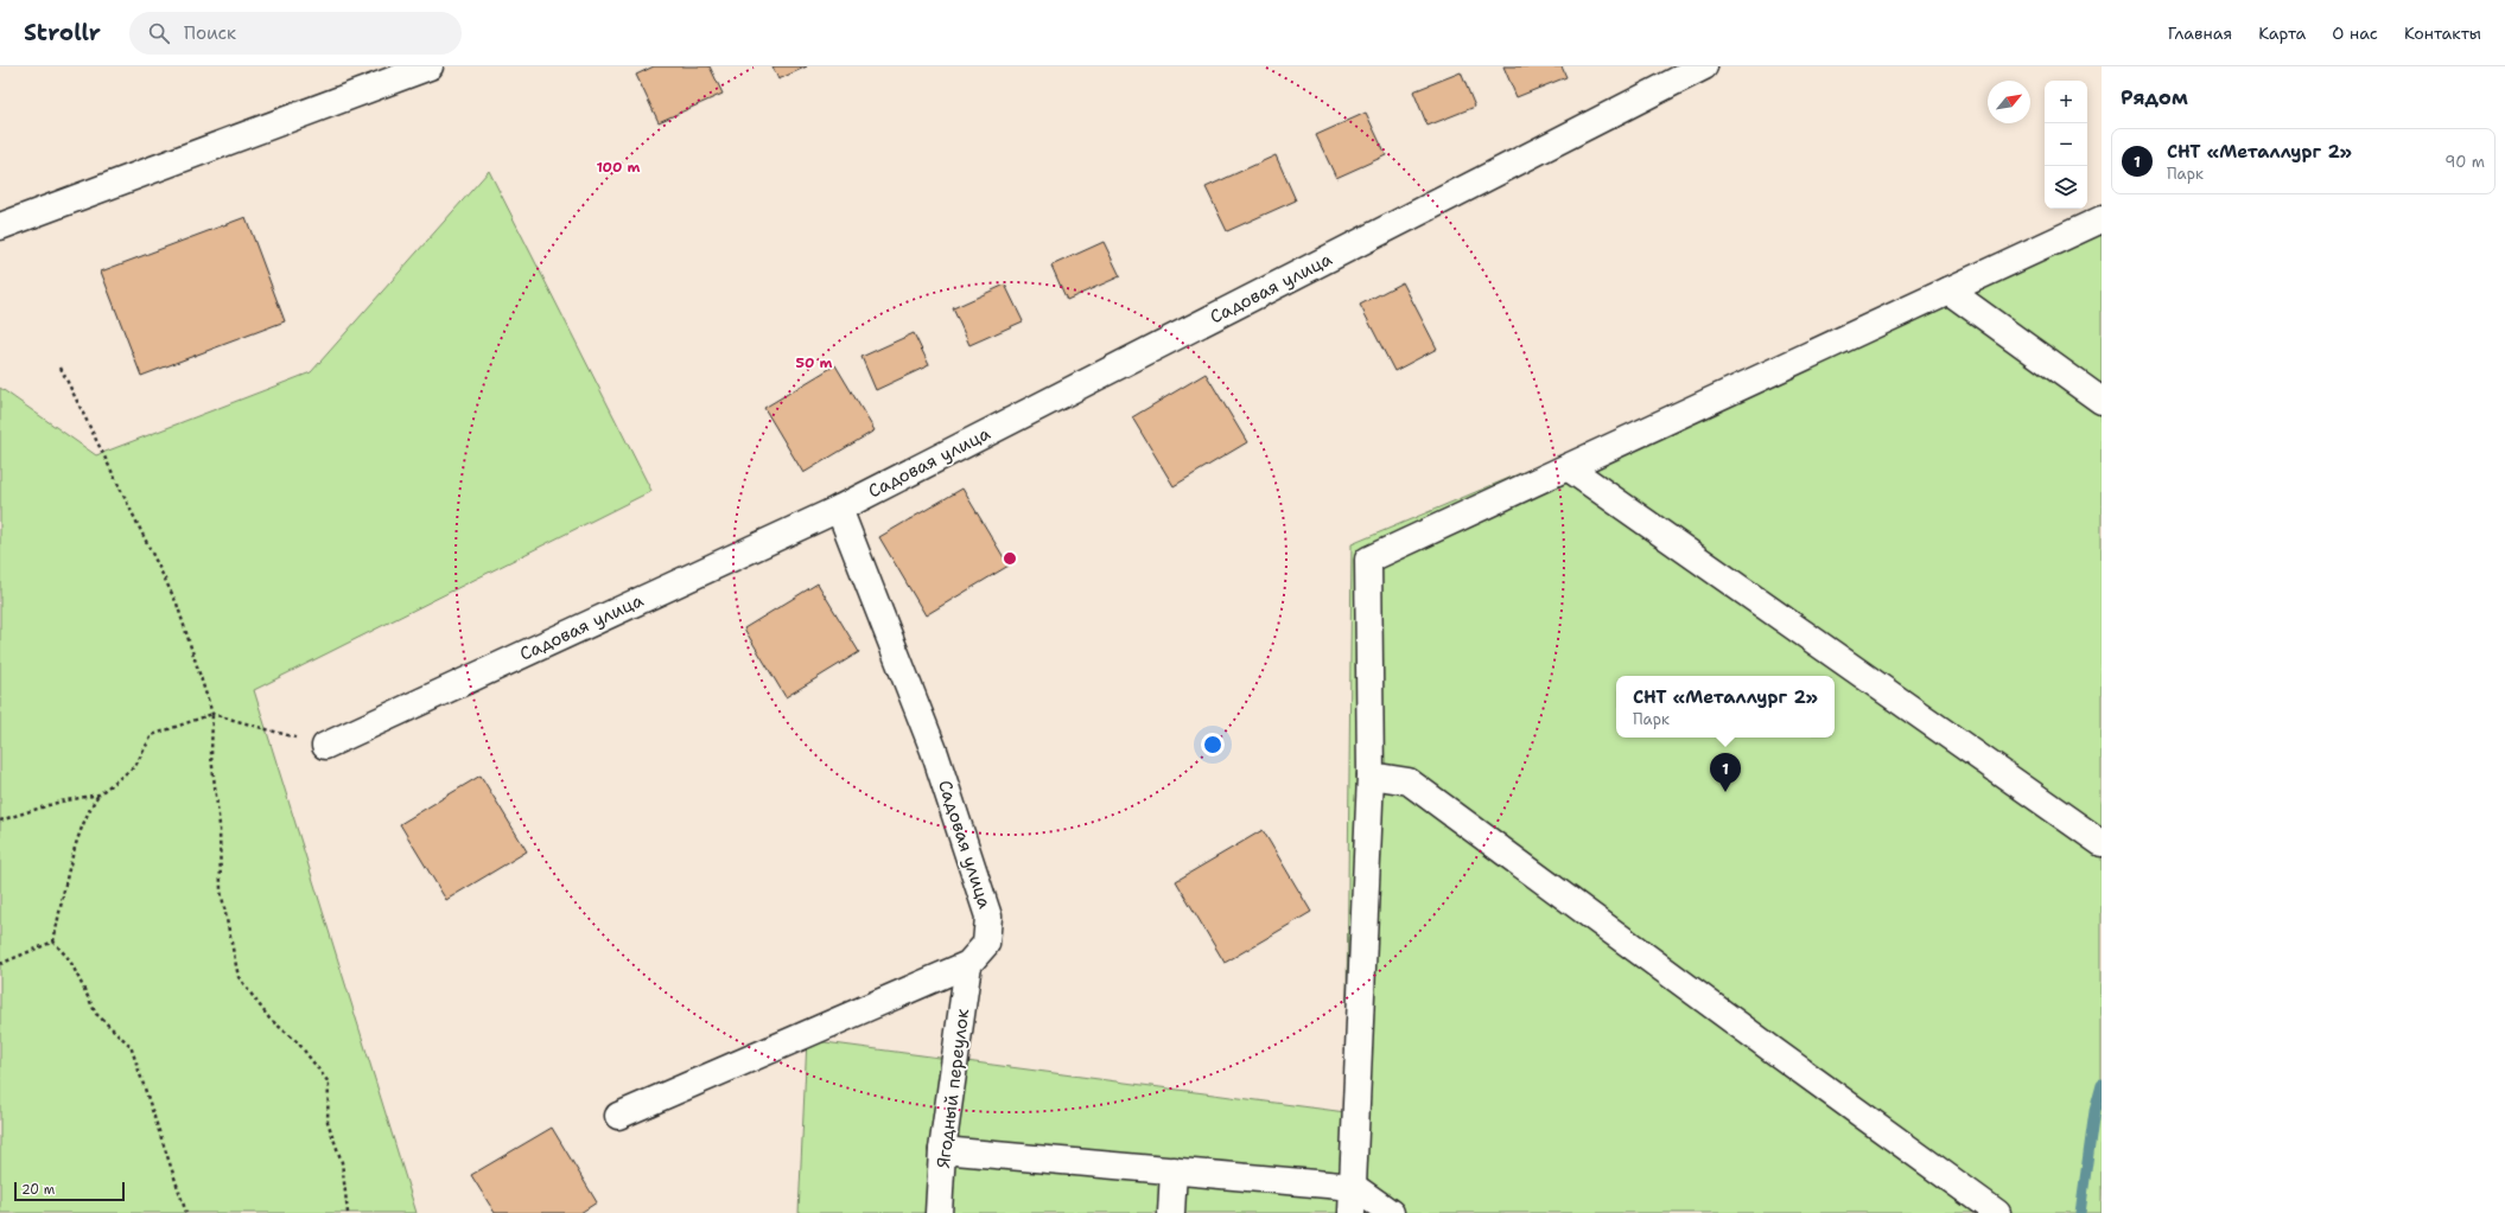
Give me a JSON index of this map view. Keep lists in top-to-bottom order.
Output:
{
  "streets": {
    "street": ["Садовая улица", "Ягодный переулок"]
  },
  "crossings": [
    ["Садовая улица", "Ягодный переулок"]
  ],
  "scale_bar": "20 m",
  "north": "top right",
  "page": {
    "header": "Strollr",
    "search": "Поиск",
    "nav": [
      "Главная",
      "Карта",
      "О нас",
      "Контакты"
    ],
    "heading": "Рядом",
    "map_buttons": ["+", "−"],
    "list": [
      {
        "mark": "1",
        "name": "СНТ «Металлург 2»",
        "note": "Парк",
        "value": "90 m"
      }
    ],
    "popup": ["СНТ «Металлург 2»", "Парк"],
    "pins": "1",
    "scale": "20 m"
  },
  "rings": ["100 m", "50 m"]
}
